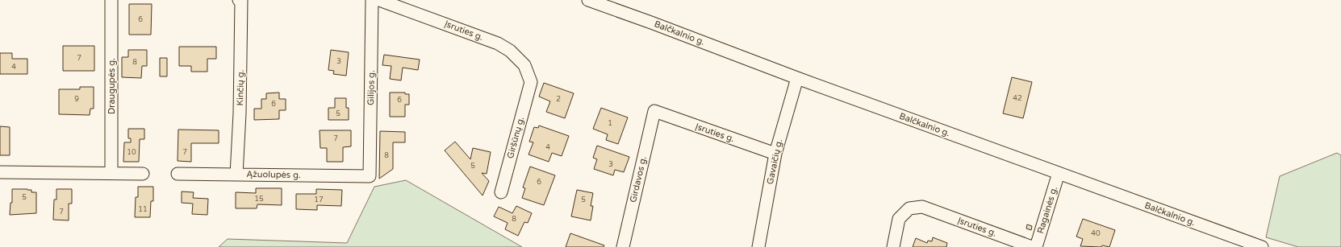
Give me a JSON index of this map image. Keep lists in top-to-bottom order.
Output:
{
  "streets": {
    "street": [
      "Įsruties g.",
      "Balčkalnio g.",
      "Draugupės g.",
      "Kinčių g.",
      "Gilijos g.",
      "Giršūnų g.",
      "Gavaičių g.",
      "Ąžuolupės g.",
      "Girdavos g.",
      "Ragainės g."
    ]
  },
  "crossings": [
    ["Įsruties g.", "Giršūnų g."],
    ["Įsruties g.", "Gavaičių g."],
    ["Įsruties g.", "Girdavos g."],
    ["Balčkalnio g.", "Gavaičių g."],
    ["Balčkalnio g.", "Ragainės g."],
    ["Kinčių g.", "Ąžuolupės g."],
    ["Gilijos g.", "Ąžuolupės g."]
  ],
  "house_numbers": [
    "6",
    "7",
    "3",
    "8",
    "4",
    "42",
    "9",
    "2",
    "6",
    "6",
    "5",
    "1",
    "7",
    "4",
    "10",
    "7",
    "8",
    "3",
    "5",
    "6",
    "5",
    "15",
    "17",
    "5",
    "11",
    "7",
    "8",
    "40"
  ]
}
